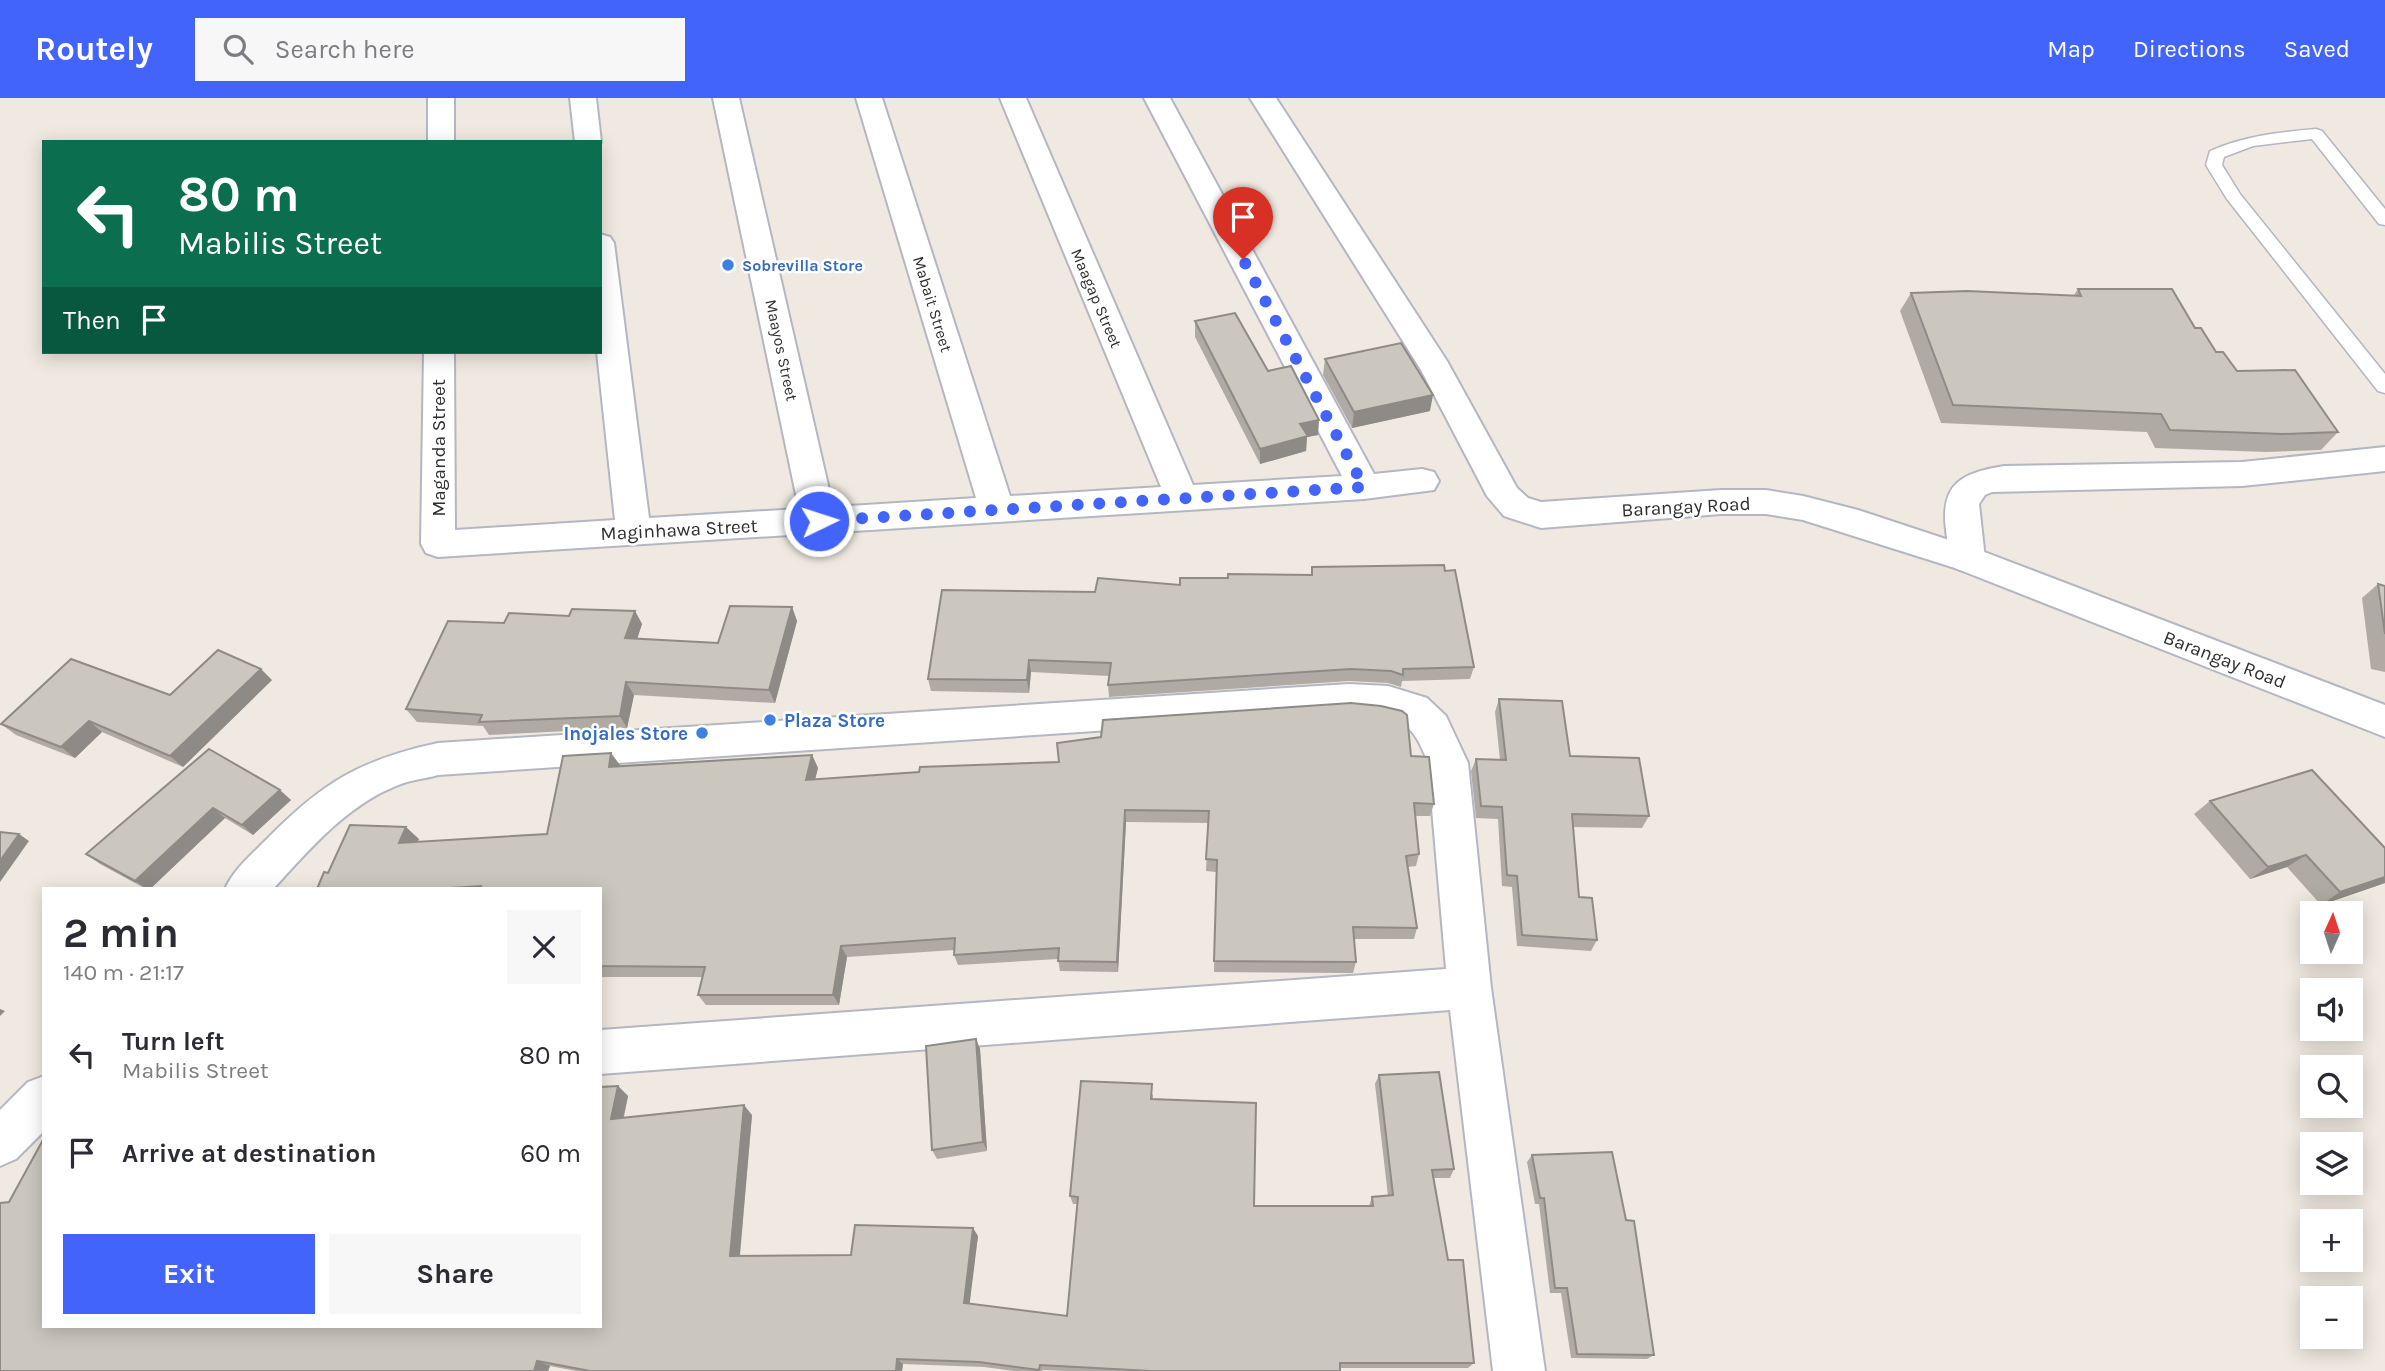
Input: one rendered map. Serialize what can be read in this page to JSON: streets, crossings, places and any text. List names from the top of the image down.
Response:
{
  "streets": {
    "street": [
      "Maagap Street",
      "Mabait Street",
      "Maayos Street",
      "Maganda Street",
      "Barangay Road",
      "Maginhawa Street"
    ]
  },
  "crossings": [
    ["Maagap Street", "Maginhawa Street"],
    ["Mabait Street", "Maginhawa Street"],
    ["Maayos Street", "Maginhawa Street"],
    ["Maganda Street", "Maginhawa Street"]
  ],
  "places": ["Sobrevilla Store", "Plaza Store", "Inojales Store"],
  "north": "top",
  "page": {
    "header": "Routely",
    "search": "Search here",
    "nav": ["Map", "Directions", "Saved"],
    "turn": ["80 m", "Mabilis Street"],
    "then": "Then",
    "heading": ["2 min", "140 m · 21:17"],
    "map_buttons": ["+", "−"],
    "list": [
      {
        "name": "Turn left",
        "note": "Mabilis Street",
        "value": "80 m"
      },
      {
        "name": "Arrive at destination",
        "value": "60 m"
      }
    ],
    "buttons": ["Exit", "Share"]
  }
}
